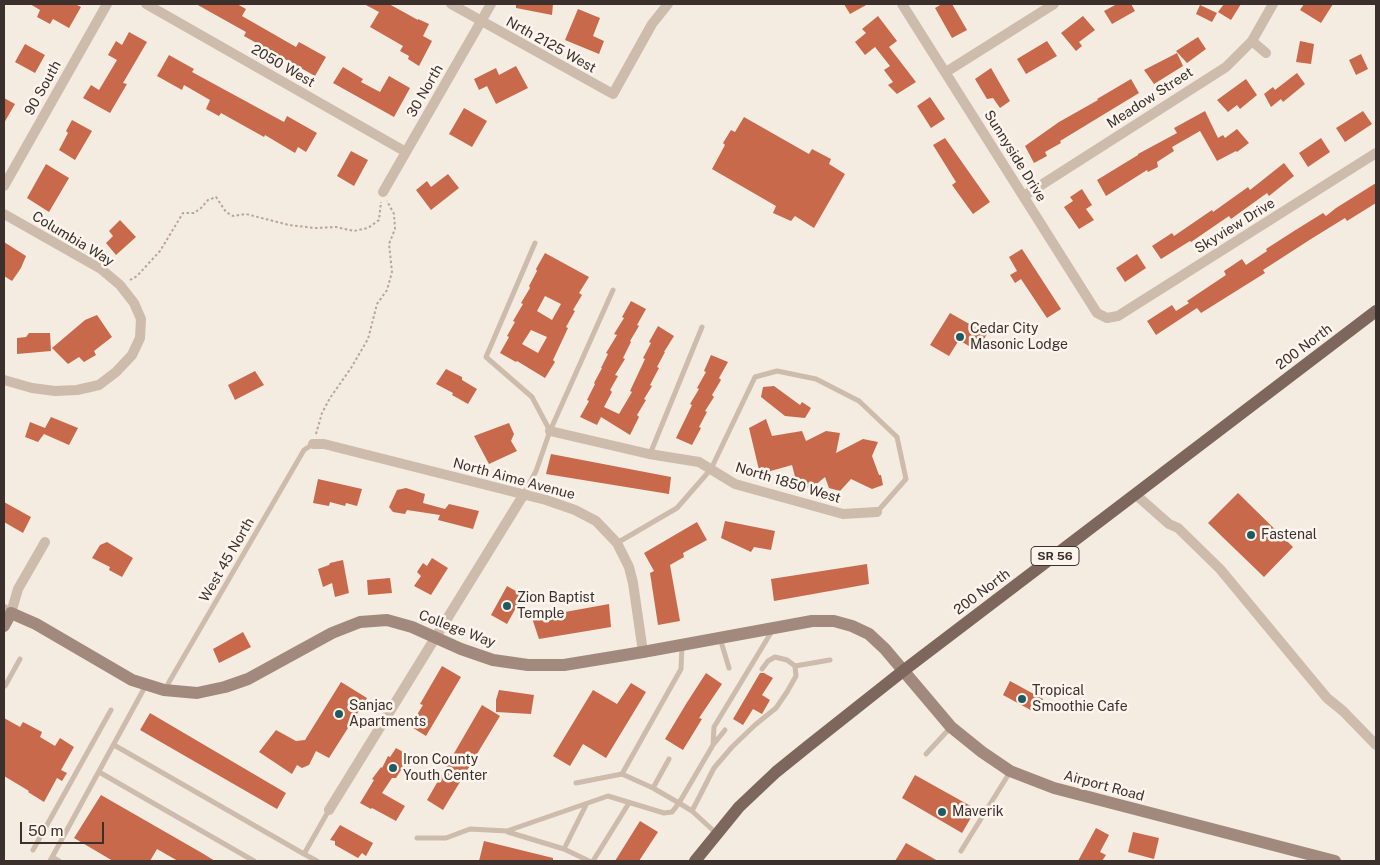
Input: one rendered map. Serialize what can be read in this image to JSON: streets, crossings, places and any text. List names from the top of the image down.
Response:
{
  "streets": {
    "main road": [
      "200 North",
      "SR 56",
      "College Way",
      "Airport Road"
    ],
    "street": [
      "Nrth 2125 West",
      "2050 West",
      "90 South",
      "30 North",
      "Meadow Street",
      "Sunnyside Drive",
      "Skyview Drive",
      "Columbia Way",
      "North Aime Avenue",
      "North 1850 West"
    ],
    "lane": ["West 45 North"]
  },
  "crossings": [
    ["Nrth 2125 West", "30 North"],
    ["2050 West", "30 North"],
    ["Meadow Street", "Sunnyside Drive"],
    ["Sunnyside Drive", "Skyview Drive"],
    ["200 North", "College Way"],
    ["200 North", "Airport Road"],
    ["North Aime Avenue", "West 45 North"],
    ["North Aime Avenue", "College Way"],
    ["West 45 North", "College Way"],
    ["College Way", "Airport Road"]
  ],
  "places": [
    "Cedar City Masonic Lodge",
    "Fastenal",
    "Zion Baptist Temple",
    "Tropical Smoothie Cafe",
    "Sanjac Apartments",
    "Iron County Youth Center",
    "Maverik"
  ],
  "scale_bar": "50 m"
}
